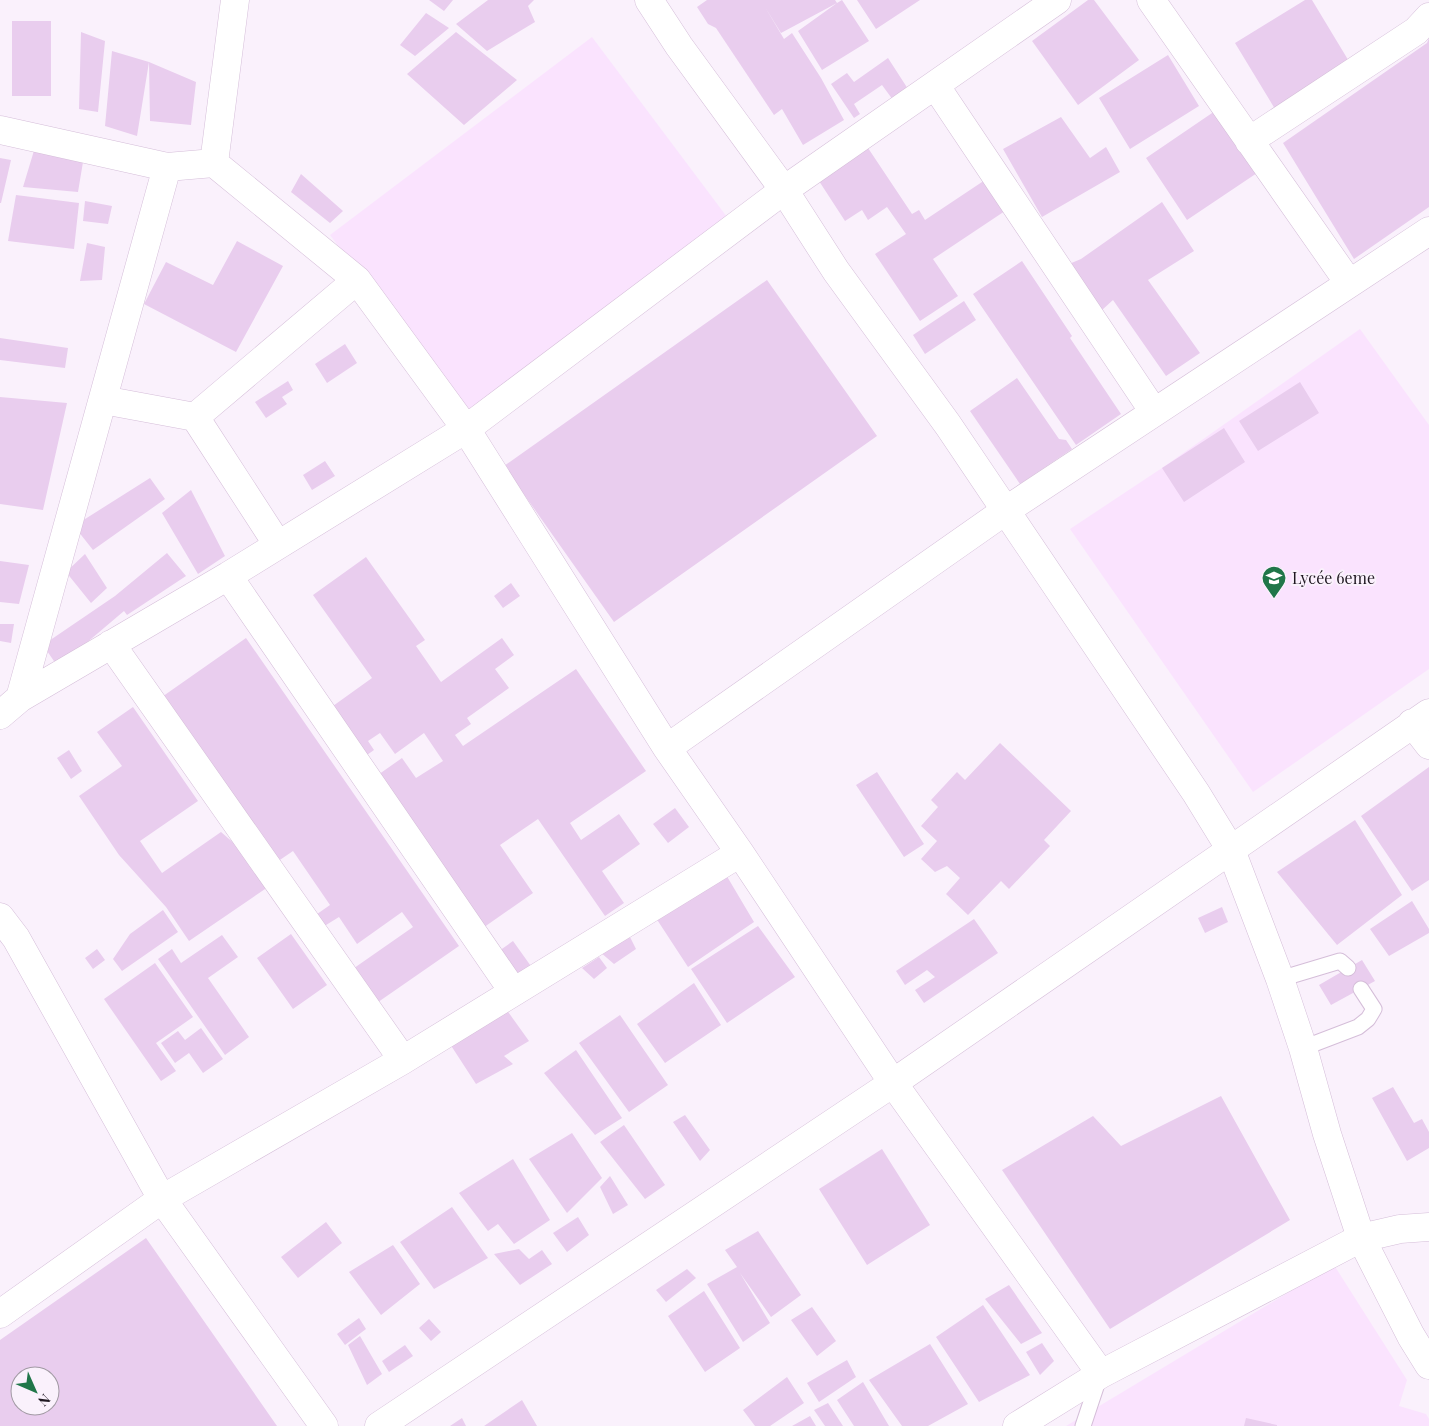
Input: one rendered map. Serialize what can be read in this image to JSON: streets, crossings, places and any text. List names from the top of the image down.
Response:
{
  "places": {
    "school or university": ["Lycée 6eme"]
  },
  "north": "bottom right"
}
